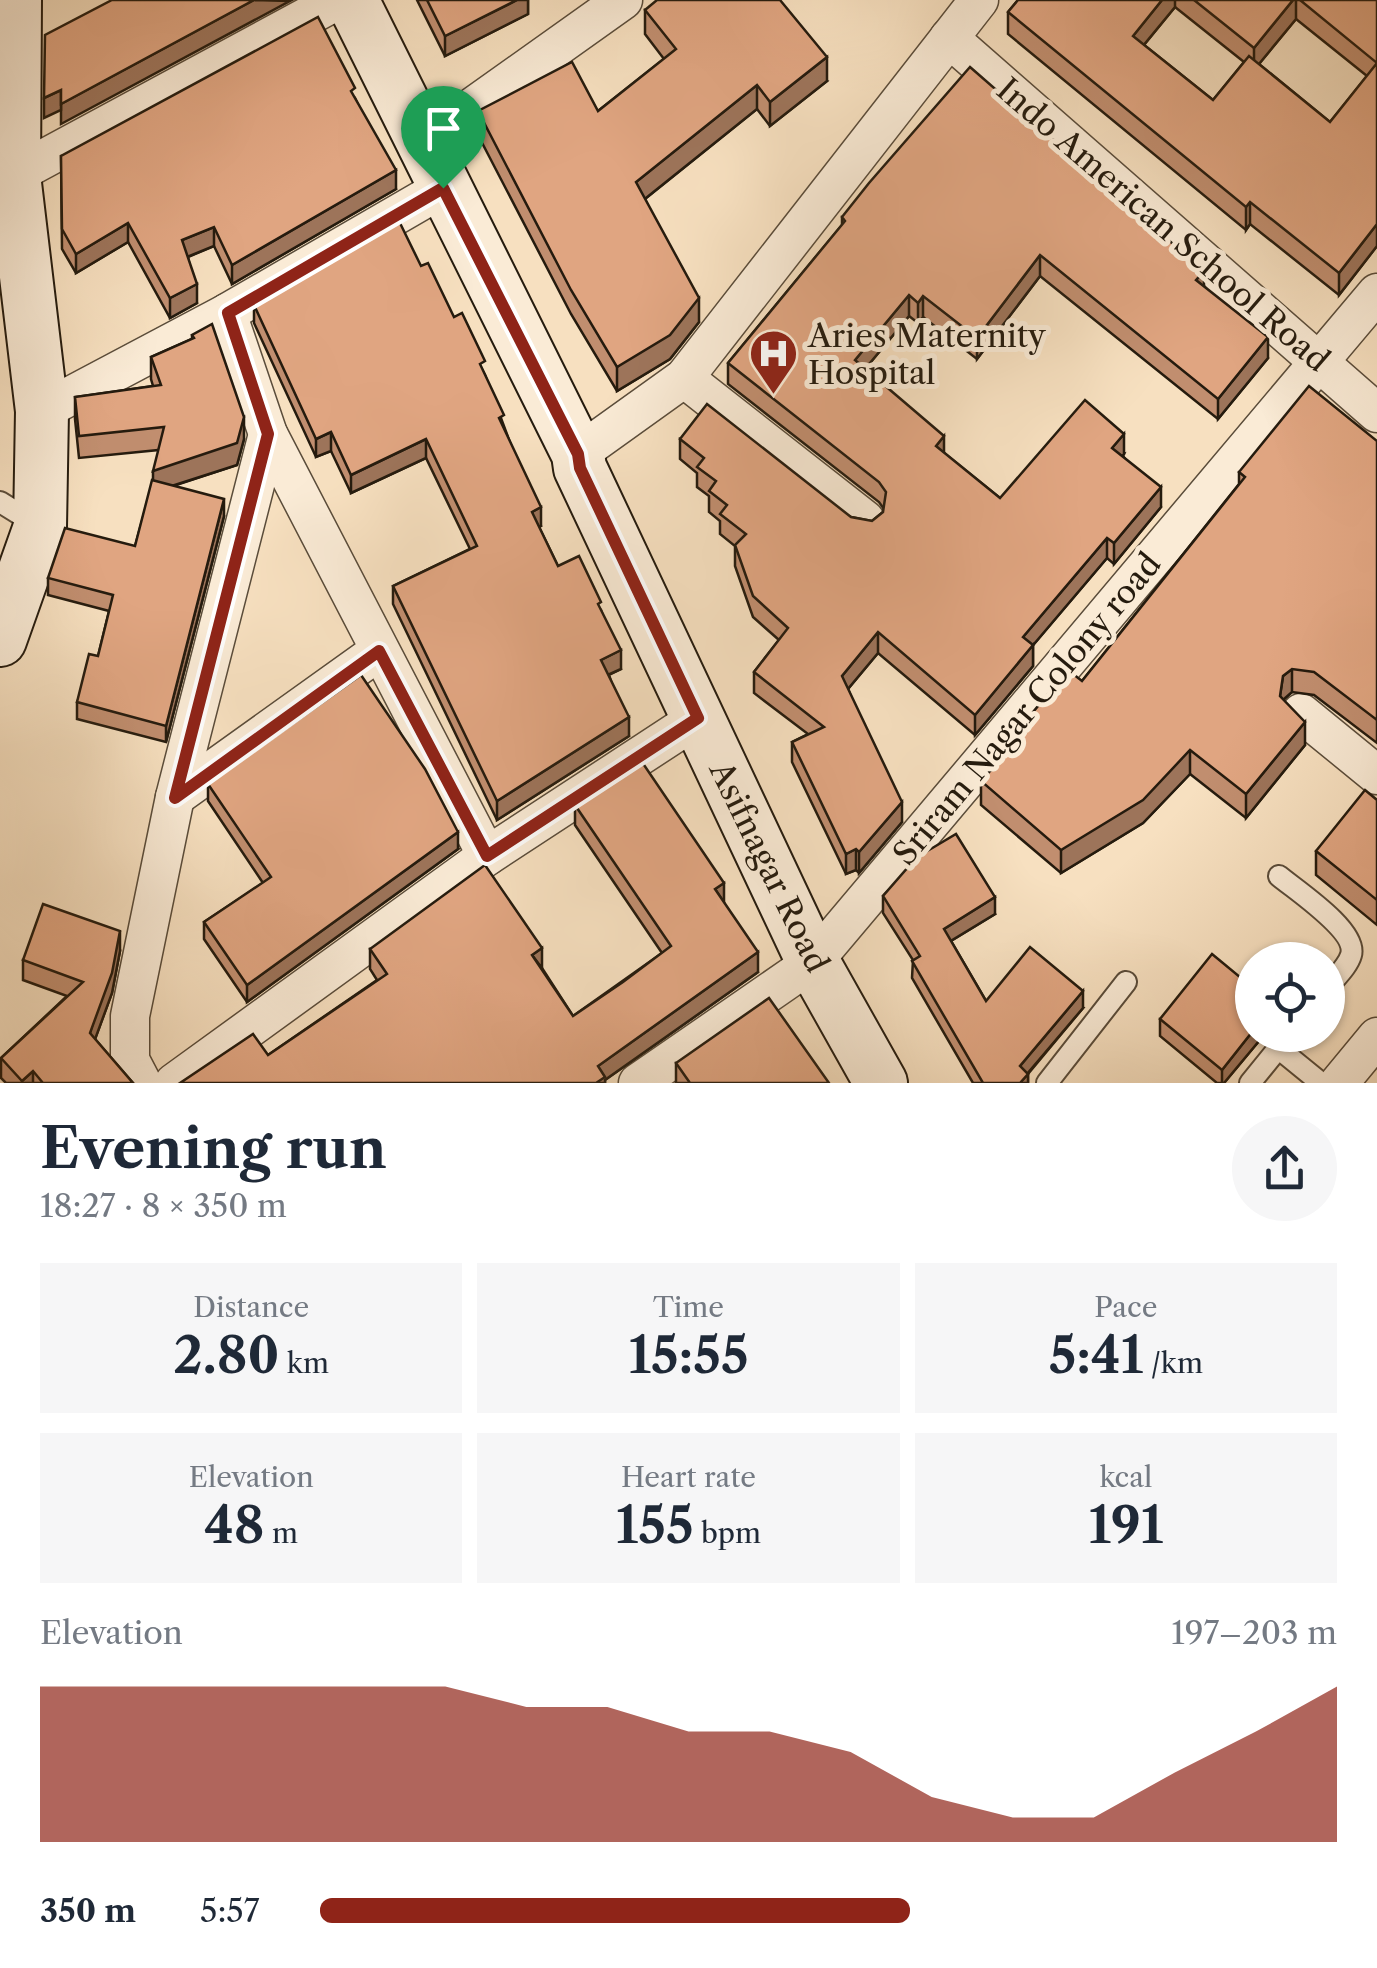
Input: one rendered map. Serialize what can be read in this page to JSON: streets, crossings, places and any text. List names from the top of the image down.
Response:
{
  "streets": {
    "main road": ["Asifnagar Road"],
    "street": ["Indo American School Road", "Sriram Nagar Colony road"]
  },
  "crossings": [
    ["Indo American School Road", "Sriram Nagar Colony road"],
    ["Sriram Nagar Colony road", "Asifnagar Road"]
  ],
  "places": {
    "hospital": ["Aries Maternity Hospital"]
  },
  "page": {
    "heading": ["Evening run", "18:27 · 8 × 350 m"],
    "stats": [
      ["Distance", "2.80 km"],
      ["Time", "15:55"],
      ["Pace", "5:41 /km"],
      ["Elevation", "48 m"],
      ["Heart rate", "155 bpm"],
      ["kcal", "191"]
    ],
    "chart": ["Elevation", "197–203 m"],
    "list": [
      {
        "name": "350 m",
        "note": "5:57"
      }
    ]
  }
}
